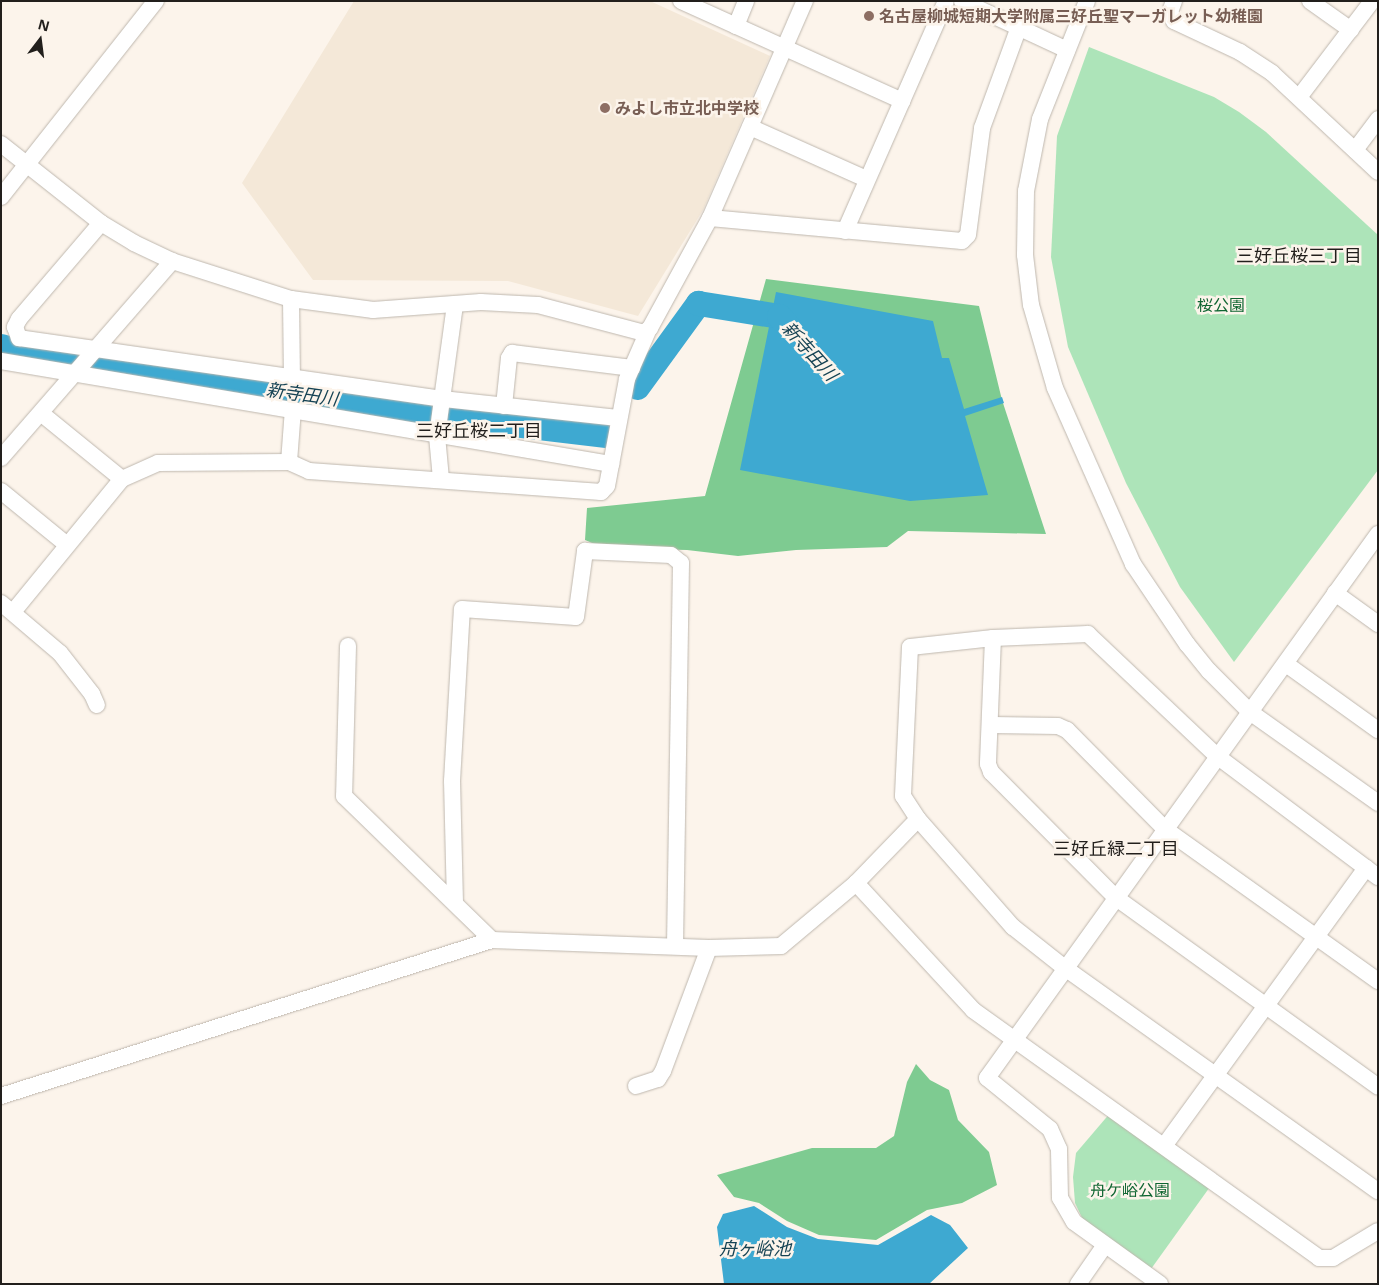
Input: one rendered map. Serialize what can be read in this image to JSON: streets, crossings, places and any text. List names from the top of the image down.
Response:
{
  "districts": ["三好丘桜三丁目", "三好丘桜二丁目", "三好丘緑二丁目"],
  "water": ["新寺田川", "舟ヶ峪池"],
  "parks": ["桜公園", "舟ケ峪公園"],
  "places": ["名古屋柳城短期大学附属三好丘聖マーガレット幼稚園", "みよし市立北中学校"],
  "north": "top"
}
